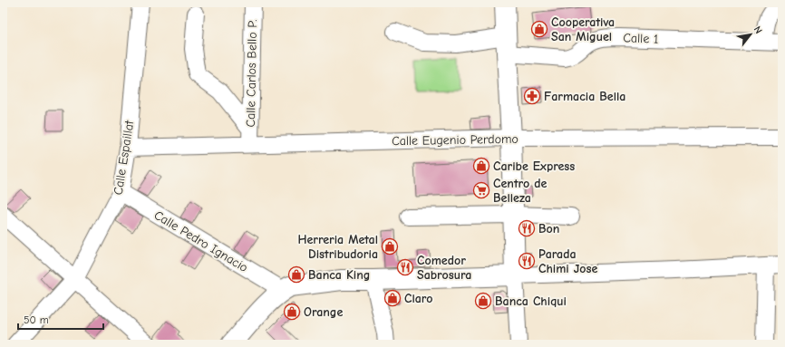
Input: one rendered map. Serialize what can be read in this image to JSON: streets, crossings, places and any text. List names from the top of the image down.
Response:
{
  "streets": {
    "street": [
      "Calle 1",
      "Calle Carlos Bello P.",
      "Calle Eugenio Perdomo",
      "Calle Espaillat",
      "Calle Pedro Ignacio"
    ]
  },
  "crossings": [
    ["Calle Carlos Bello P.", "Calle Eugenio Perdomo"],
    ["Calle Eugenio Perdomo", "Calle Espaillat"],
    ["Calle Espaillat", "Calle Pedro Ignacio"]
  ],
  "places": {
    "shop": [
      "Cooperativa San Miguel",
      "Caribe Express",
      "Herreria Metal Distribudoria",
      "Banca King",
      "Claro",
      "Banca Chiqui",
      "Orange"
    ],
    "pharmacy": ["Farmacia Bella"],
    "supermarket": ["Centro de Belleza"],
    "restaurant": ["Bon", "Parada Chimi Jose", "Comedor Sabrosura"]
  },
  "scale_bar": "50 m",
  "north": "top right"
}
